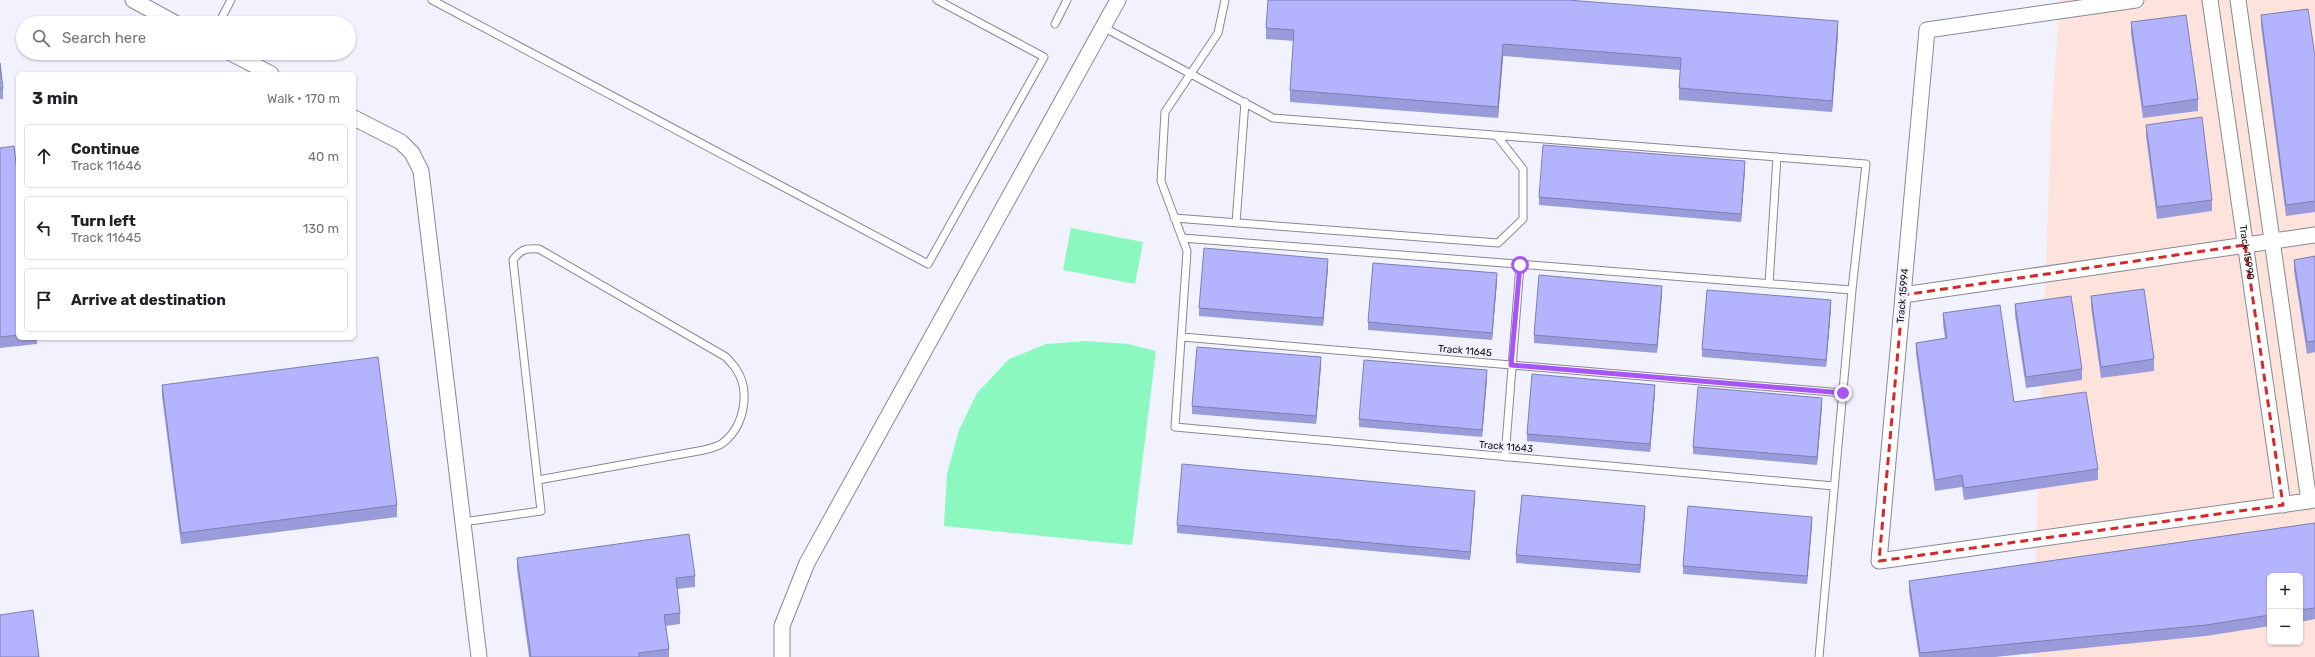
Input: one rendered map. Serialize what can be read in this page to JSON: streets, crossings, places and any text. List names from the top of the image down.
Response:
{
  "streets": {
    "street": ["Track 15990", "Track 15994"],
    "lane": ["Track 11645", "Track 11643"]
  },
  "crossings": [
    ["Track 15990", "Track 15994"],
    ["Track 11645", "Track 11643"]
  ],
  "page": {
    "search": "Search here",
    "heading": ["3 min", "Walk · 170 m"],
    "list": [
      ["Continue", "Track 11646", "40 m"],
      ["Turn left", "Track 11645", "130 m"],
      "Arrive at destination"
    ],
    "map_buttons": ["+", "−"]
  }
}
